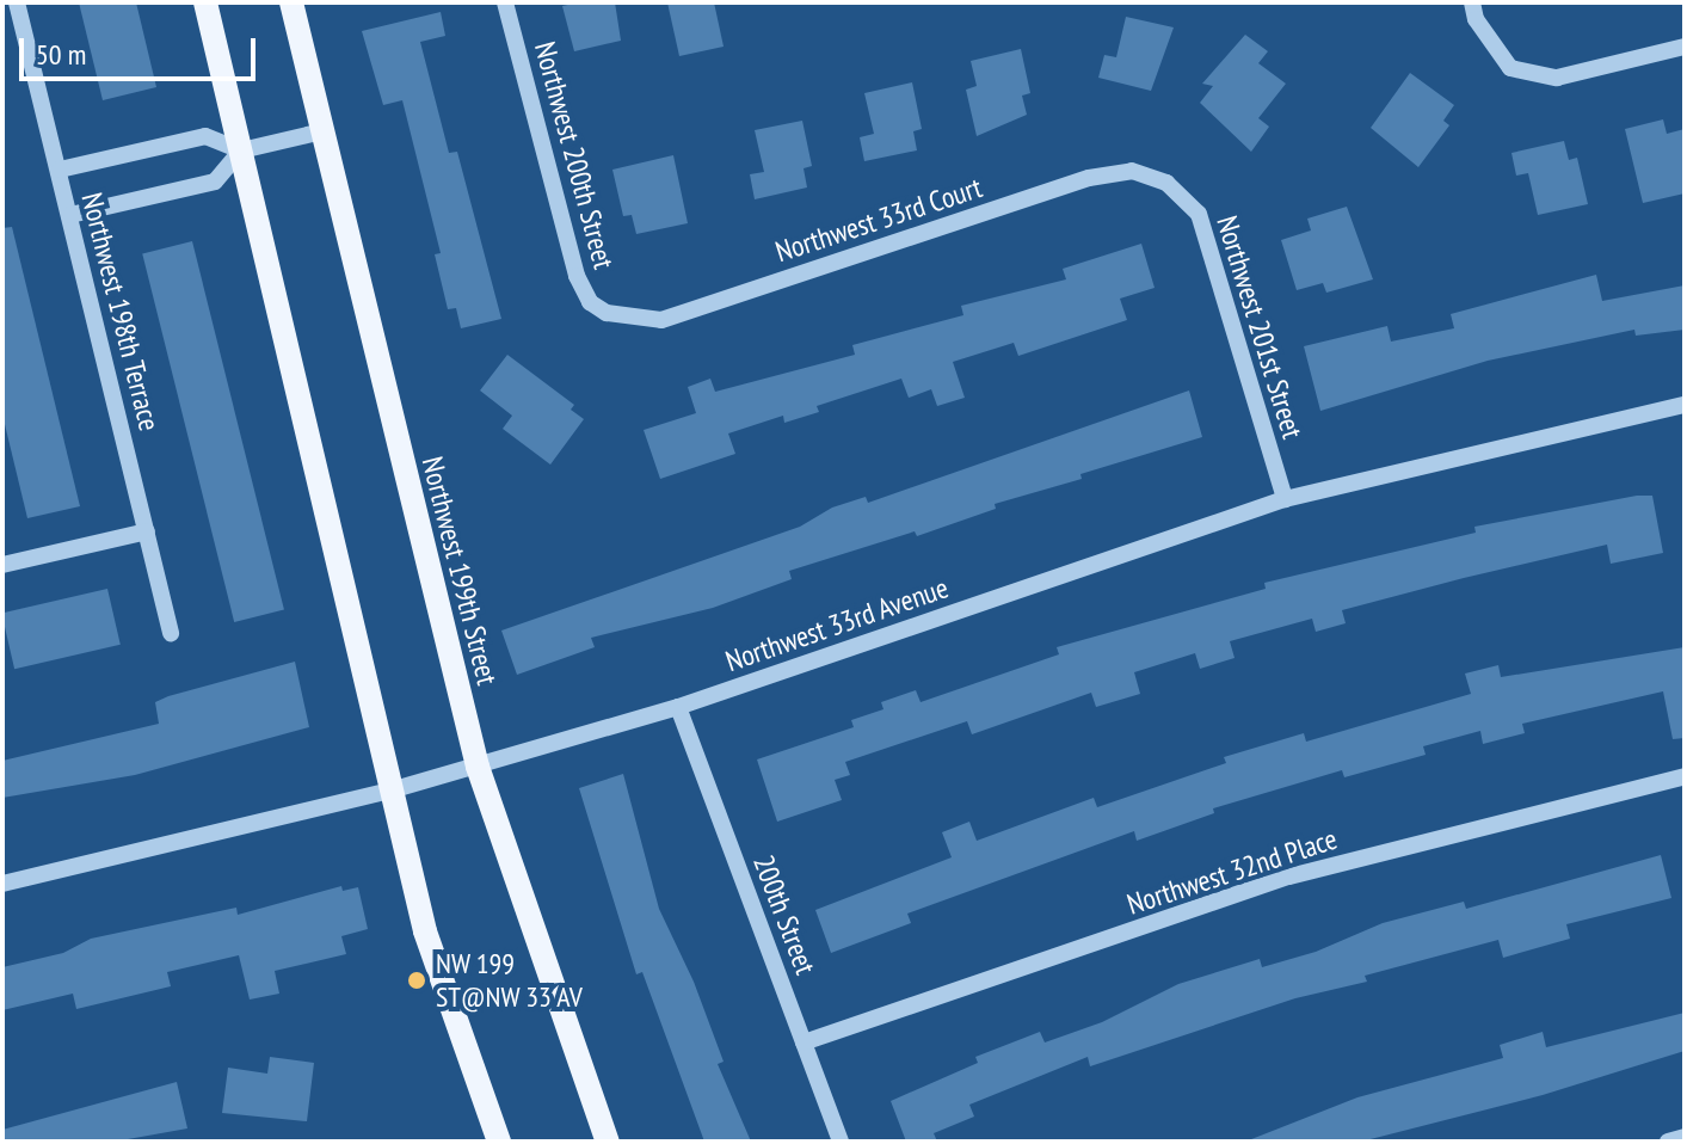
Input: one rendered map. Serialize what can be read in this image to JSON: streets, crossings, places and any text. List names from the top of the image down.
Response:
{
  "streets": {
    "main road": ["Northwest 199th Street"],
    "street": [
      "Northwest 200th Street",
      "Northwest 33rd Court",
      "Northwest 198th Terrace",
      "Northwest 201st Street",
      "Northwest 33rd Avenue",
      "Northwest 32nd Place",
      "200th Street"
    ]
  },
  "crossings": [
    ["Northwest 200th Street", "Northwest 33rd Court"],
    ["Northwest 33rd Court", "Northwest 201st Street"],
    ["Northwest 201st Street", "Northwest 33rd Avenue"],
    ["Northwest 199th Street", "Northwest 33rd Avenue"],
    ["Northwest 33rd Avenue", "200th Street"],
    ["Northwest 32nd Place", "200th Street"]
  ],
  "places": ["NW 199 ST@NW 33 AV"],
  "scale_bar": "50 m"
}
